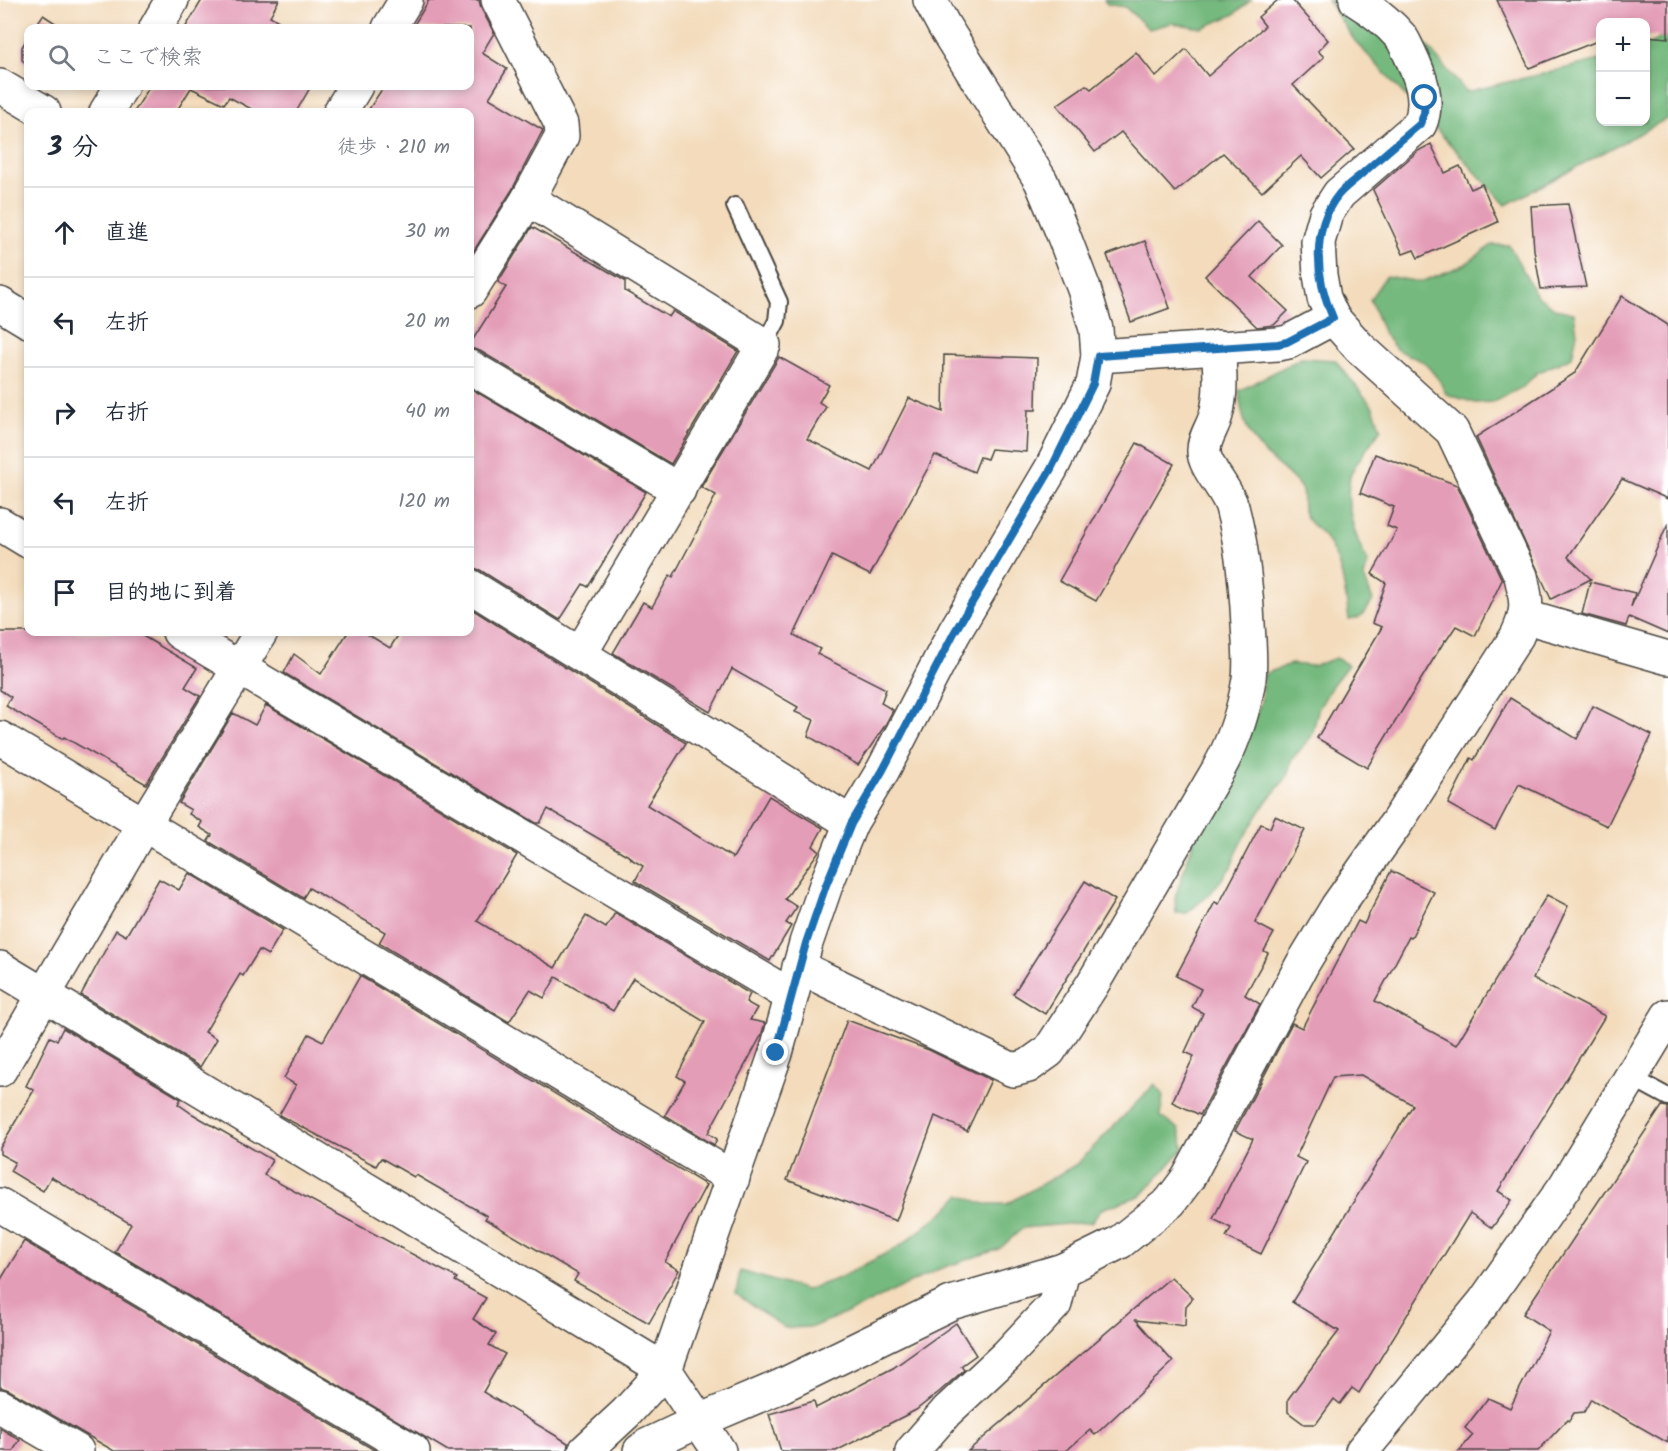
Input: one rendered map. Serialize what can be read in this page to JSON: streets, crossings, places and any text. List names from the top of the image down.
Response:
{
  "page": {
    "map_buttons": ["+", "−"],
    "search": "ここで検索",
    "heading": ["3 分", "徒歩 · 210 m"],
    "list": [
      ["直進", "30 m"],
      ["左折", "20 m"],
      ["右折", "40 m"],
      ["左折", "120 m"],
      "目的地に到着"
    ]
  }
}
